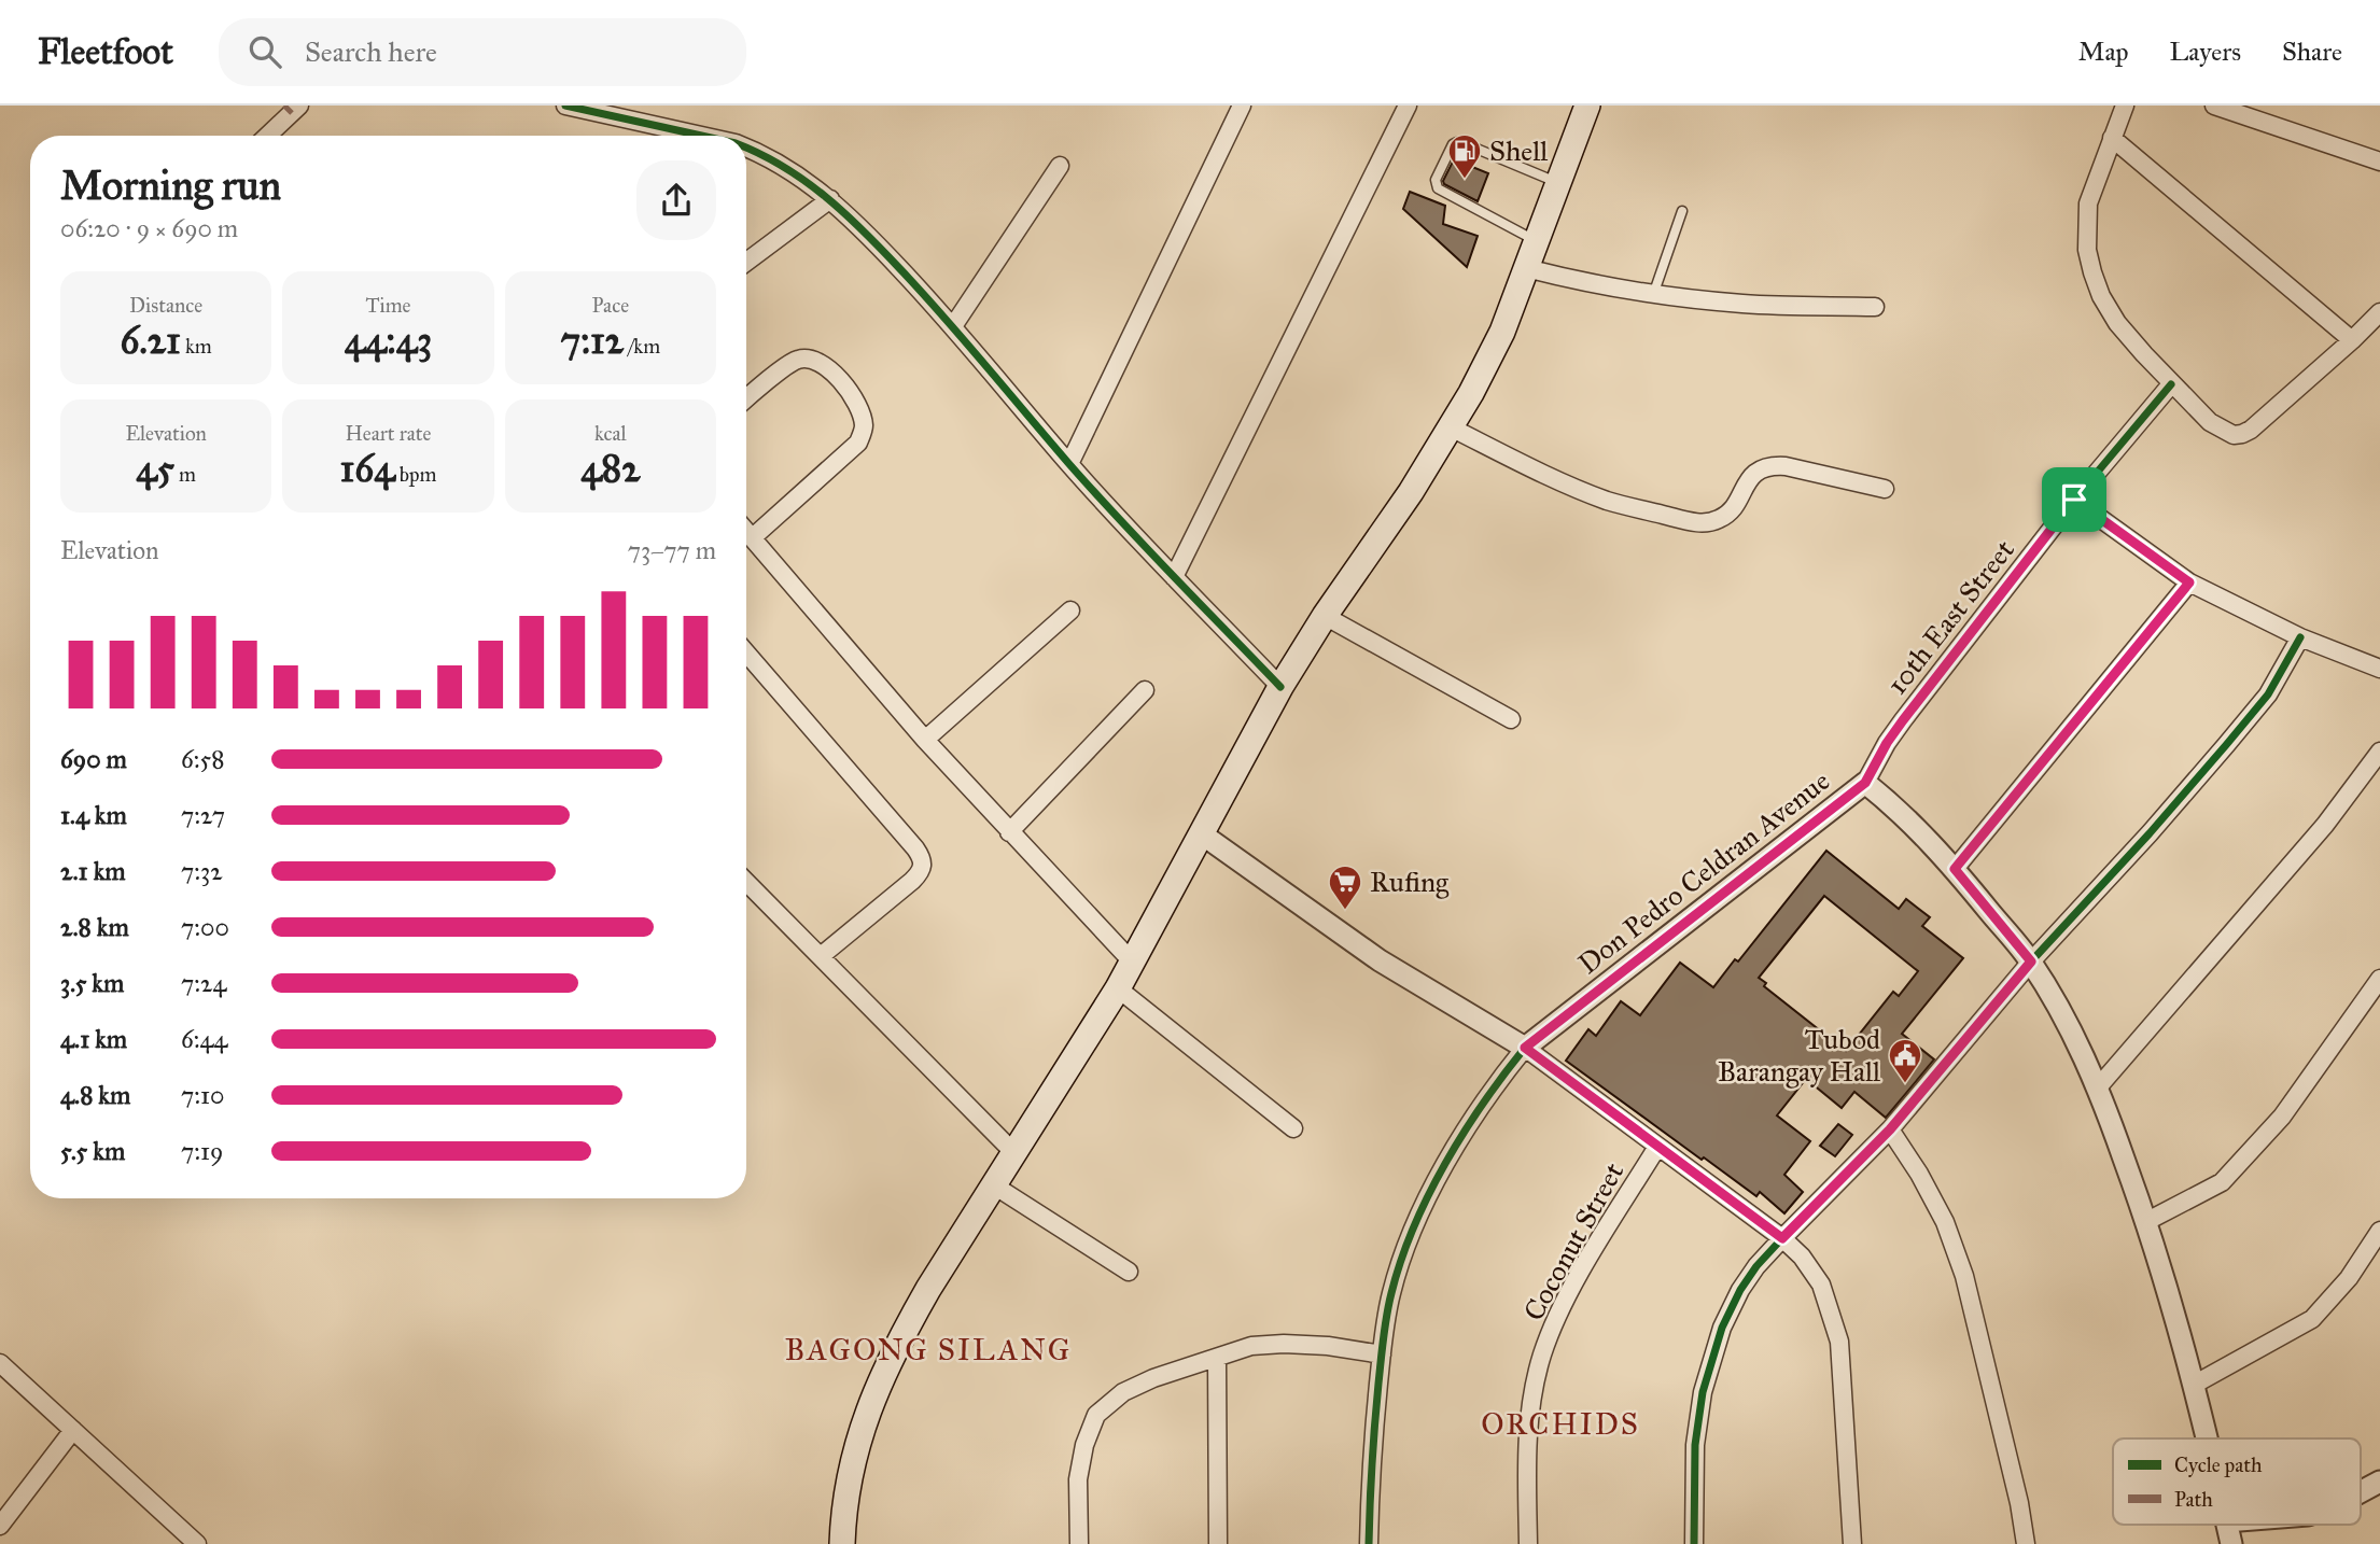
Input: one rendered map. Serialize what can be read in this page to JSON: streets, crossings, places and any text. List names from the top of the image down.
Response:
{
  "streets": {
    "street": ["10th East Street", "Don Pedro Celdran Avenue", "Coconut Street"]
  },
  "crossings": [
    ["10th East Street", "Don Pedro Celdran Avenue"]
  ],
  "districts": ["BAGONG SILANG", "ORCHIDS"],
  "places": {
    "fuel station": ["Shell"],
    "supermarket": ["Rufing"],
    "public building": ["Tubod Barangay Hall"]
  },
  "legend": ["Cycle path", "Path"],
  "page": {
    "header": "Fleetfoot",
    "search": "Search here",
    "nav": ["Map", "Layers", "Share"],
    "heading": ["Morning run", "06:20 · 9 × 690 m"],
    "stats": [
      ["Distance", "6.21 km"],
      ["Time", "44:43"],
      ["Pace", "7:12 /km"],
      ["Elevation", "45 m"],
      ["Heart rate", "164 bpm"],
      ["kcal", "482"]
    ],
    "chart": ["Elevation", "73–77 m"],
    "list": [
      {
        "name": "690 m",
        "note": "6:58"
      },
      {
        "name": "1.4 km",
        "note": "7:27"
      },
      {
        "name": "2.1 km",
        "note": "7:32"
      },
      {
        "name": "2.8 km",
        "note": "7:00"
      },
      {
        "name": "3.5 km",
        "note": "7:24"
      },
      {
        "name": "4.1 km",
        "note": "6:44"
      },
      {
        "name": "4.8 km",
        "note": "7:10"
      },
      {
        "name": "5.5 km",
        "note": "7:19"
      }
    ]
  }
}
